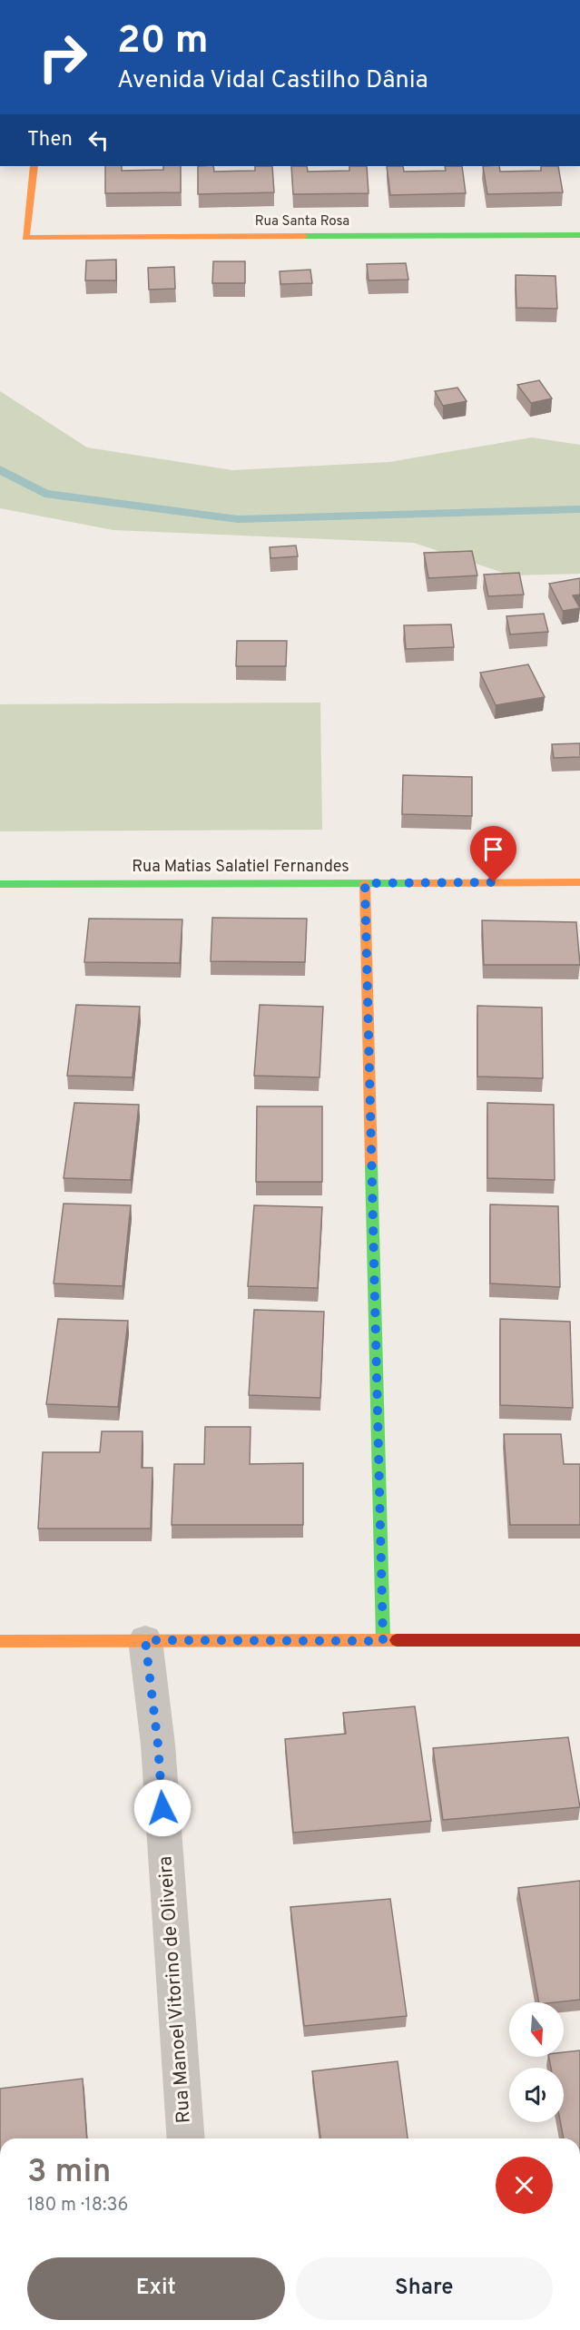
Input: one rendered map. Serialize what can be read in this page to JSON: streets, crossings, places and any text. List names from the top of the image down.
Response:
{
  "streets": {
    "street": ["Rua Santa Rosa", "Rua Matias Salatiel Fernandes", "Rua Manoel Vitorino de Oliveira"]
  },
  "north": "bottom",
  "page": {
    "turn": ["20 m", "Avenida Vidal Castilho Dânia"],
    "then": "Then",
    "heading": ["3 min", "180 m · 18:36"],
    "buttons": ["Exit", "Share"]
  }
}
